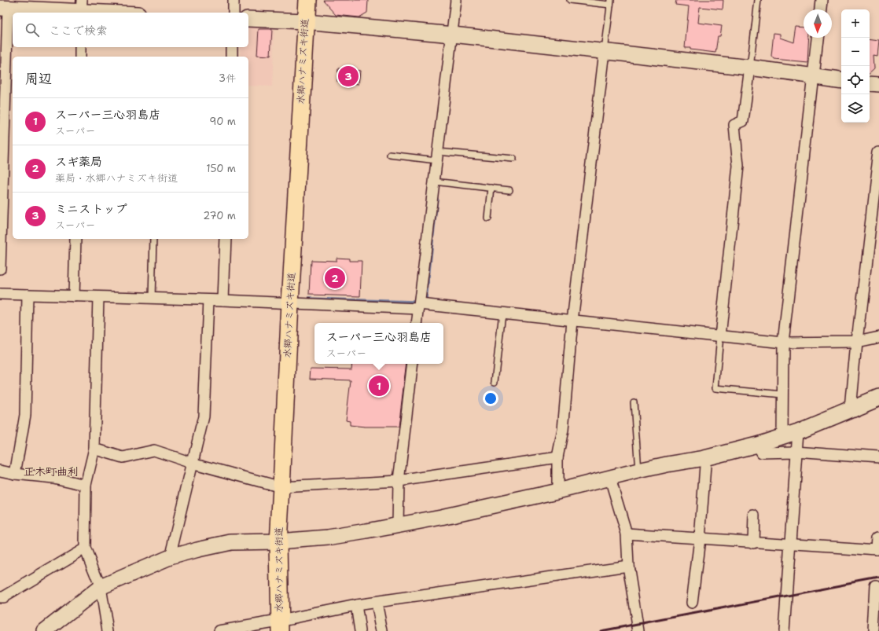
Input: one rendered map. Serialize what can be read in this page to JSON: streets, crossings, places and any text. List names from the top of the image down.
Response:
{
  "streets": {
    "main road": ["水郷ハナミズキ街道"]
  },
  "districts": ["正木町曲利"],
  "north": "bottom",
  "page": {
    "map_buttons": ["+", "−"],
    "search": "ここで検索",
    "heading": ["周辺", "3件"],
    "pins": ["3", "2", "1"],
    "list": [
      {
        "mark": "1",
        "name": "スーパー三心羽島店",
        "note": "スーパー",
        "value": "90 m"
      },
      {
        "mark": "2",
        "name": "スギ薬局",
        "note": "薬局 · 水郷ハナミズキ街道",
        "value": "150 m"
      },
      {
        "mark": "3",
        "name": "ミニストップ",
        "note": "スーパー",
        "value": "270 m"
      }
    ],
    "popup": ["スーパー三心羽島店", "スーパー"]
  }
}
